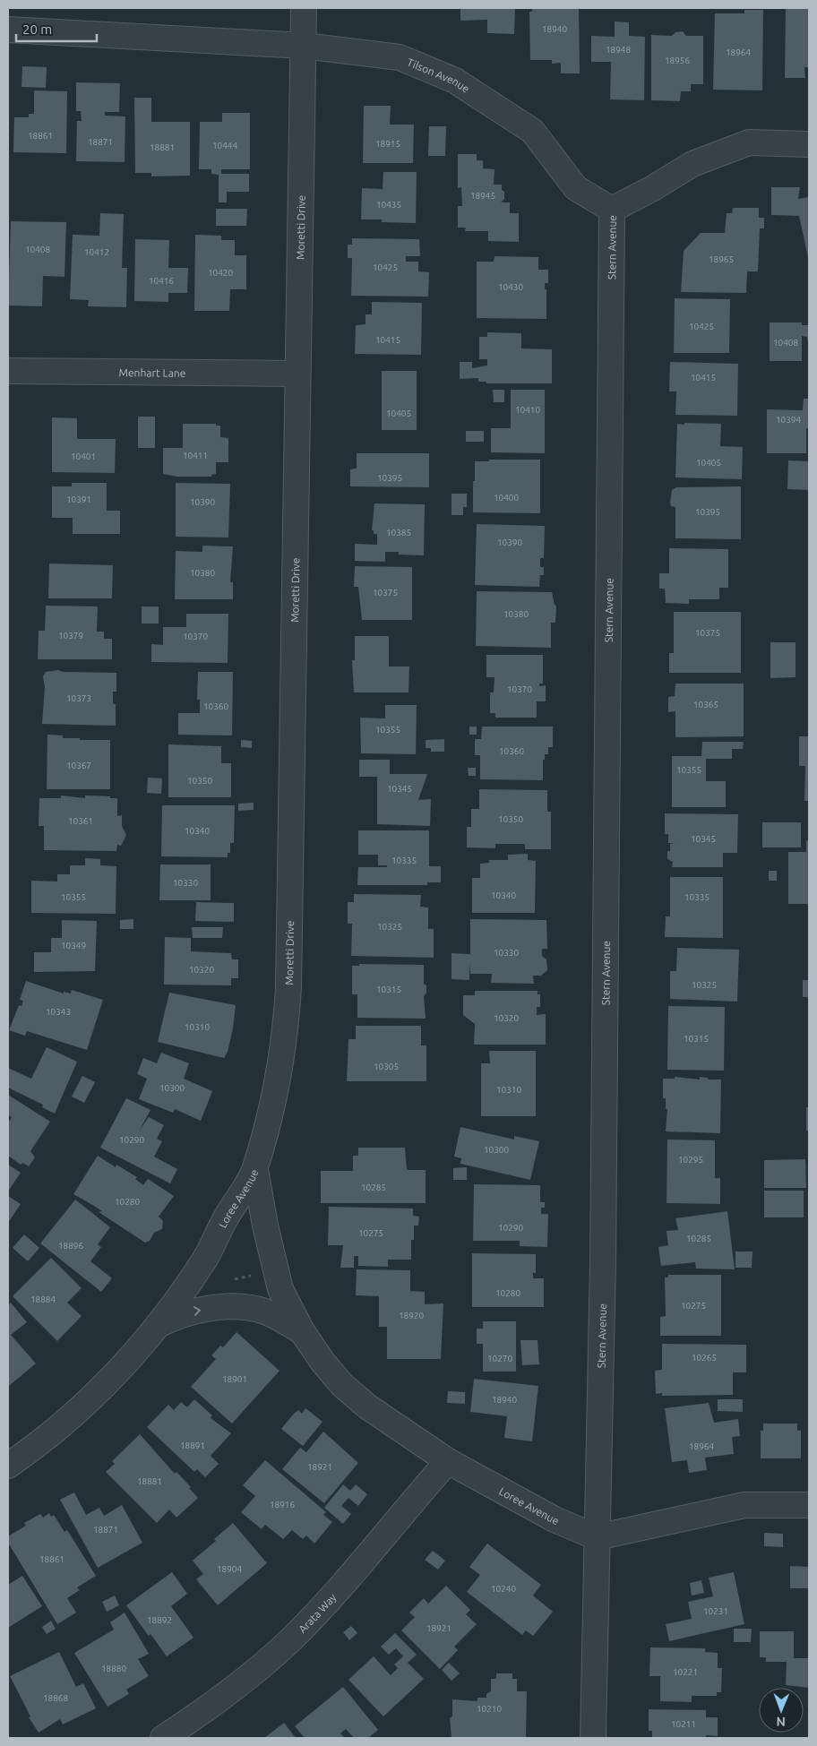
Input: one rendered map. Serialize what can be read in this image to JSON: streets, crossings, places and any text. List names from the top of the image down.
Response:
{
  "streets": {
    "street": [
      "Tilson Avenue",
      "Moretti Drive",
      "Stern Avenue",
      "Menhart Lane",
      "Loree Avenue",
      "Arata Way"
    ]
  },
  "crossings": [
    ["Tilson Avenue", "Moretti Drive"],
    ["Tilson Avenue", "Stern Avenue"],
    ["Moretti Drive", "Menhart Lane"],
    ["Moretti Drive", "Loree Avenue"],
    ["Stern Avenue", "Loree Avenue"],
    ["Loree Avenue", "Arata Way"]
  ],
  "house_numbers": [
    "18940",
    "18948",
    "18964",
    "18956",
    "18861",
    "18871",
    "18915",
    "10444",
    "18881",
    "18945",
    "10435",
    "10408",
    "10412",
    "18965",
    "10425",
    "10420",
    "10416",
    "10430",
    "10425",
    "10415",
    "10408",
    "10415",
    "10410",
    "10405",
    "10394",
    "10411",
    "10401",
    "10405",
    "10395",
    "10400",
    "10391",
    "10390",
    "10395",
    "10385",
    "10390",
    "10380",
    "10375",
    "10380",
    "10375",
    "10379",
    "10370",
    "10370",
    "10373",
    "10365",
    "10360",
    "10355",
    "10360",
    "10367",
    "10355",
    "10350",
    "10345",
    "10350",
    "10361",
    "10340",
    "10345",
    "10335",
    "10330",
    "10340",
    "10355",
    "10335",
    "10325",
    "10349",
    "10330",
    "10320",
    "10325",
    "10315",
    "10343",
    "10320",
    "10310",
    "10315",
    "10305",
    "10300",
    "10310",
    "10290",
    "10300",
    "10295",
    "10285",
    "10280",
    "10290",
    "10275",
    "10285",
    "18896",
    "10280",
    "18884",
    "10275",
    "18920",
    "10265",
    "10270",
    "18901",
    "18940",
    "18891",
    "18964",
    "18921",
    "18881",
    "18916",
    "18871",
    "18861",
    "18904",
    "10240",
    "10231",
    "18892",
    "18921",
    "18880",
    "10221",
    "18868",
    "10210",
    "10211"
  ],
  "scale_bar": "20 m",
  "north": "bottom"
}
